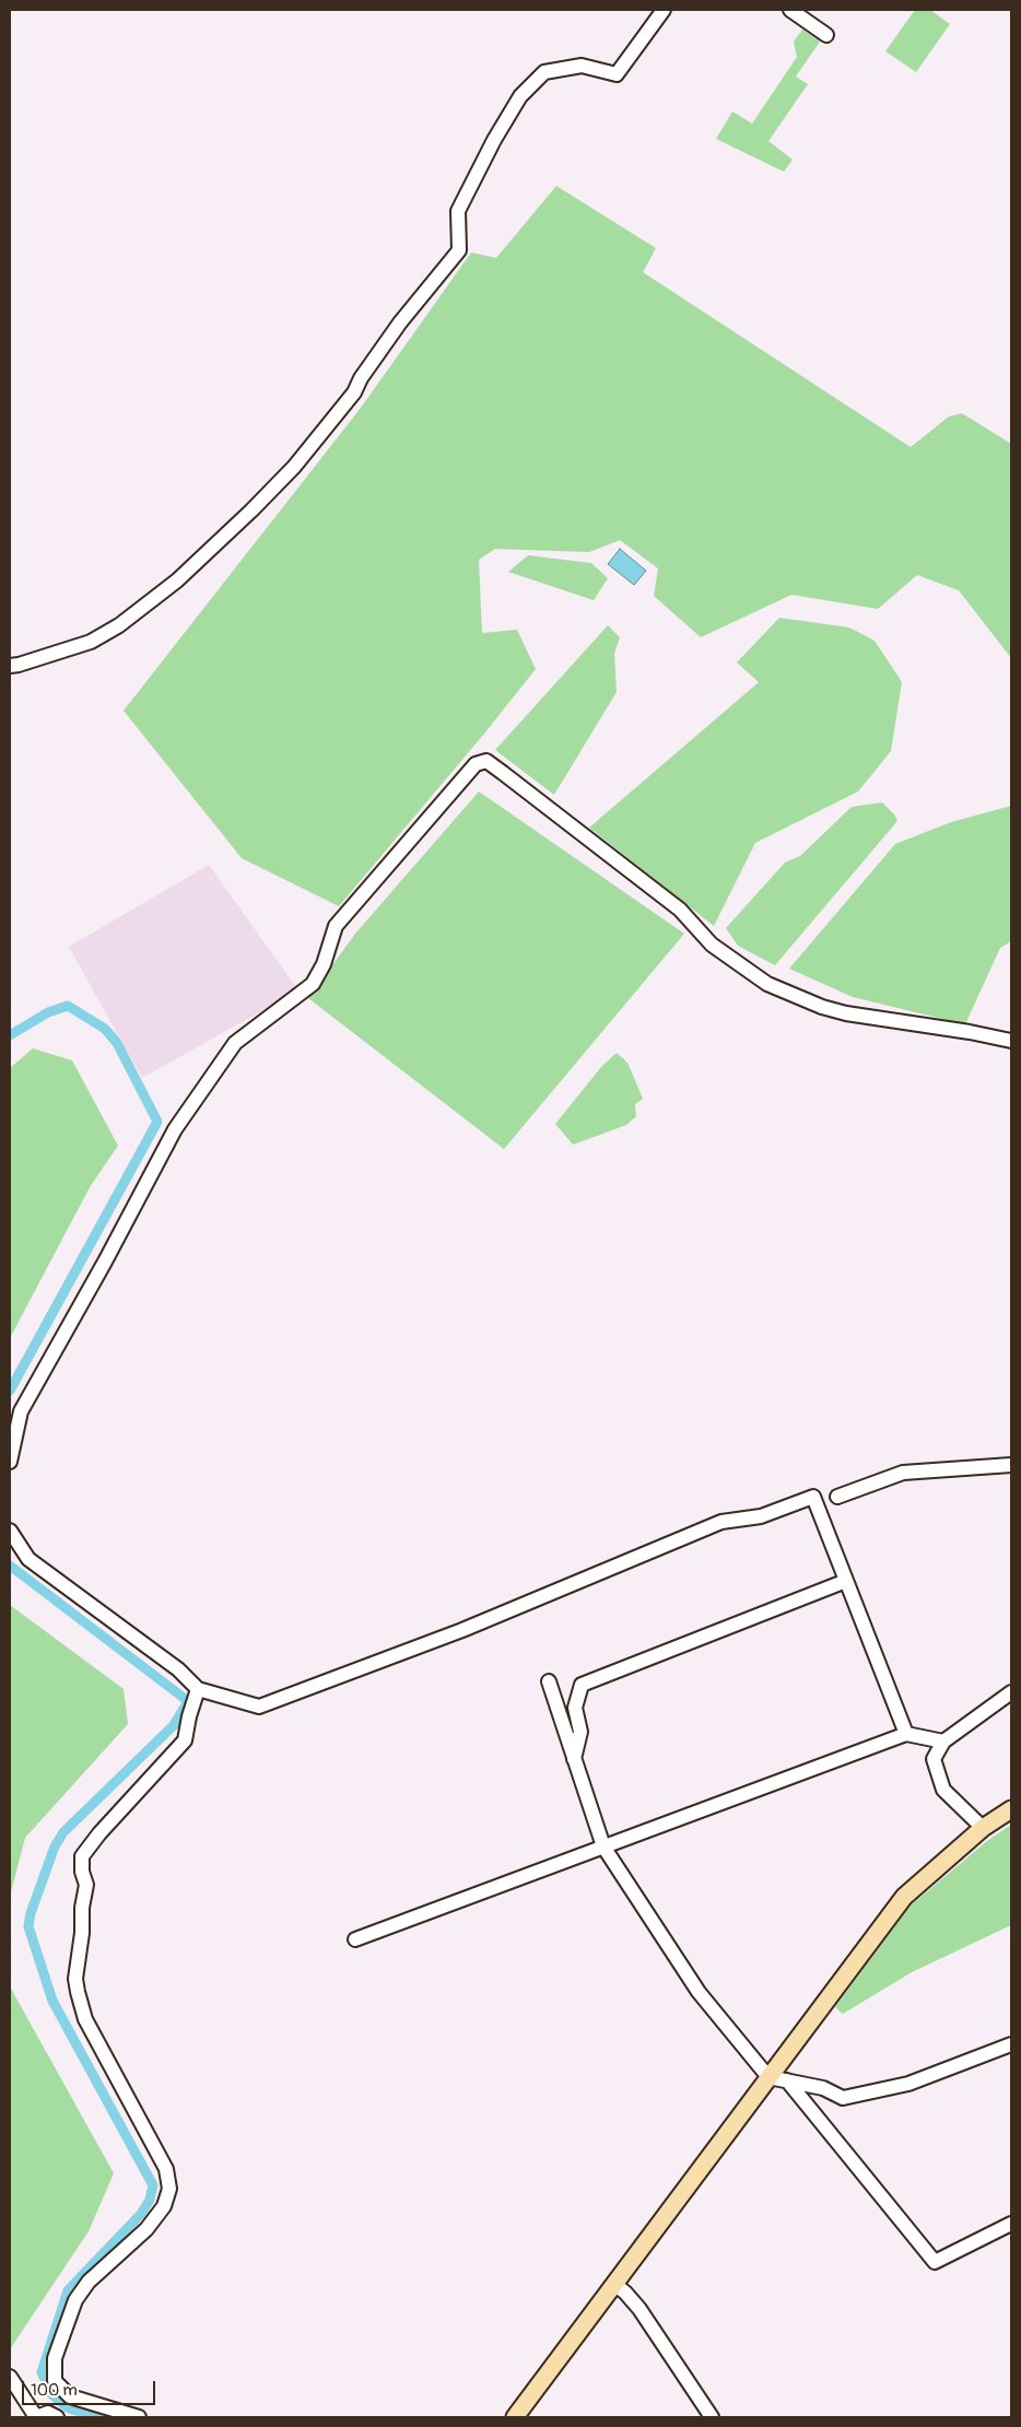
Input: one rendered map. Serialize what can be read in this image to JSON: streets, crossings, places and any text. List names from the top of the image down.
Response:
{
  "scale_bar": "100 m"
}
